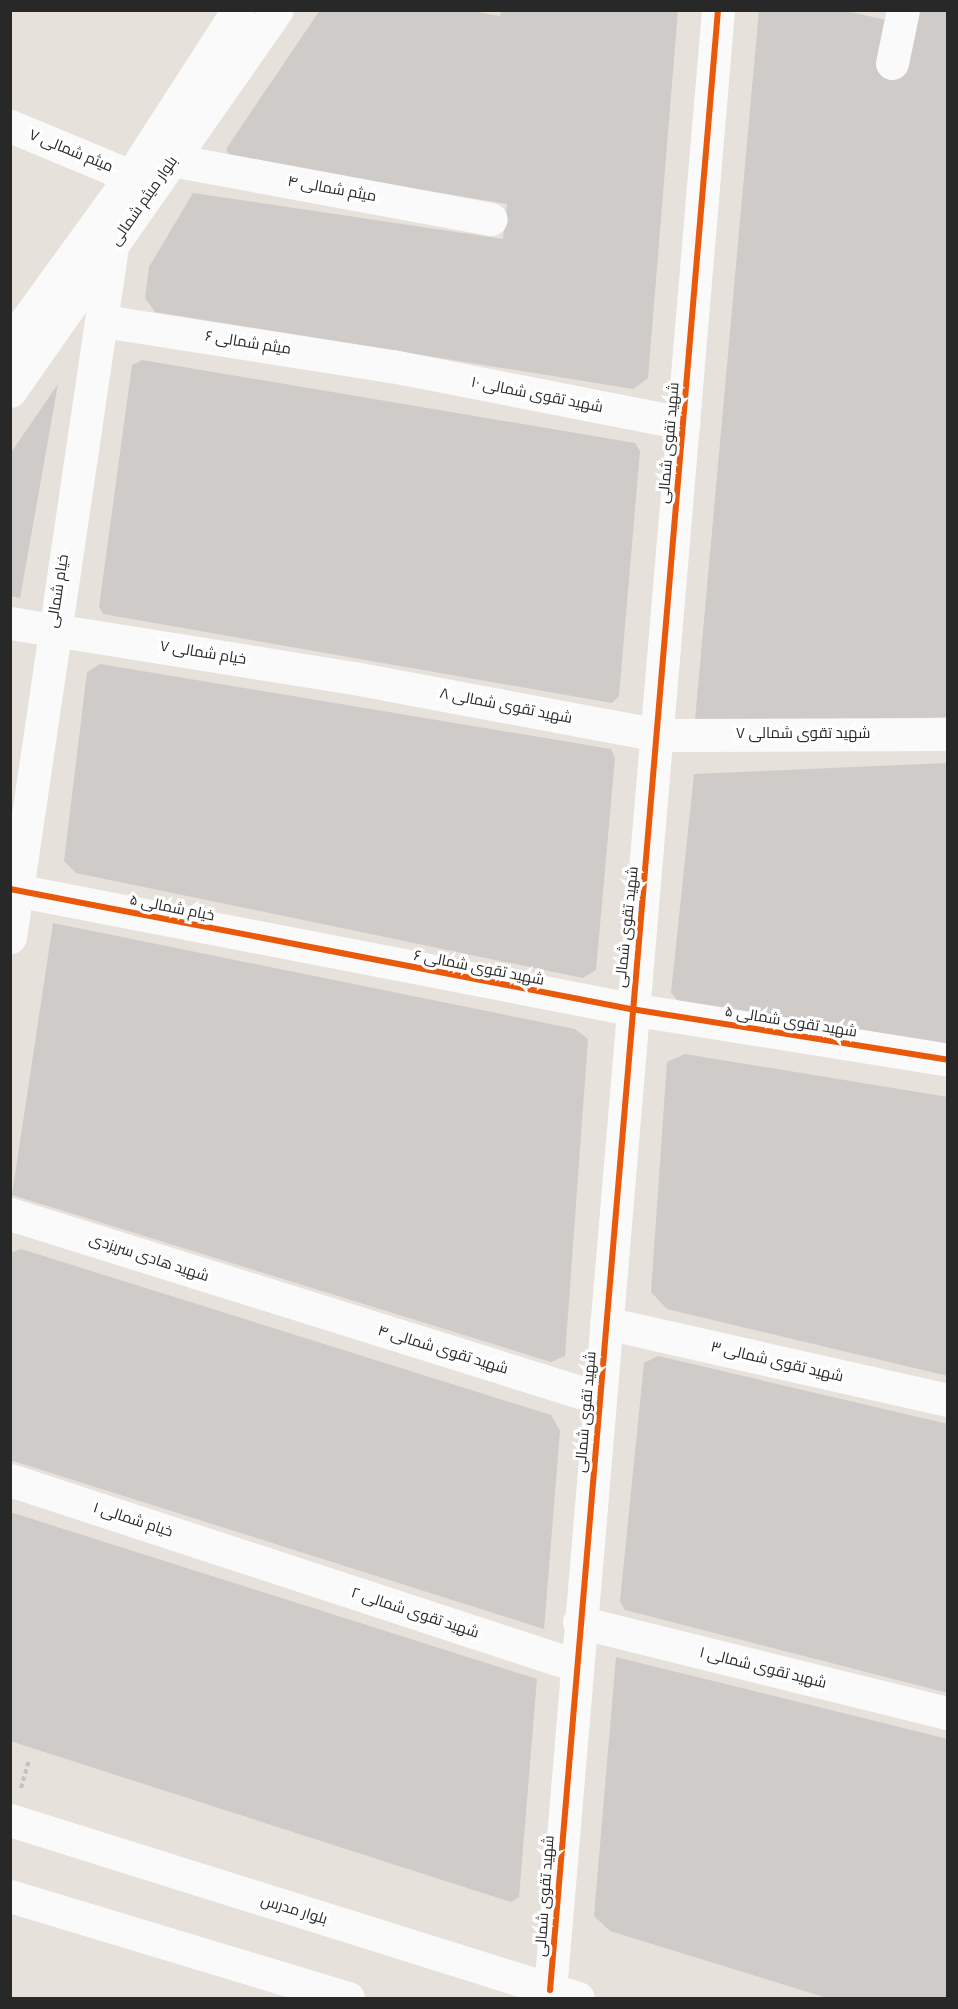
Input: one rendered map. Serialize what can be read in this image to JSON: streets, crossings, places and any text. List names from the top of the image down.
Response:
{
  "streets": {
    "street": [
      "میثم شمالی ۷",
      "میثم شمالی ۴",
      "بلوار میثم شمالی",
      "میثم شمالی ۶",
      "شهید تقوی شمالی ۱۰",
      "شهید تقوی شمالی",
      "خیام شمالی",
      "خیام شمالی ۷",
      "شهید تقوی شمالی ۸",
      "شهید تقوی شمالی ۷",
      "خیام شمالی ۵",
      "شهید تقوی شمالی ۶",
      "شهید تقوی شمالی ۵",
      "شهید هادی سریزدی",
      "شهید تقوی شمالی ۴",
      "شهید تقوی شمالی ۳",
      "خیام شمالی ۱",
      "شهید تقوی شمالی ۲",
      "شهید تقوی شمالی ۱",
      "بلوار مدرس"
    ]
  },
  "crossings": [
    ["میثم شمالی ۷", "بلوار میثم شمالی"],
    ["میثم شمالی ۴", "بلوار میثم شمالی"],
    ["بلوار میثم شمالی", "خیام شمالی"],
    ["میثم شمالی ۶", "شهید تقوی شمالی ۱۰"],
    ["میثم شمالی ۶", "خیام شمالی"],
    ["شهید تقوی شمالی ۱۰", "شهید تقوی شمالی"],
    ["شهید تقوی شمالی", "شهید تقوی شمالی ۸"],
    ["شهید تقوی شمالی", "شهید تقوی شمالی ۷"],
    ["شهید تقوی شمالی", "شهید تقوی شمالی ۶"],
    ["شهید تقوی شمالی", "شهید تقوی شمالی ۵"],
    ["شهید تقوی شمالی", "شهید تقوی شمالی ۴"],
    ["شهید تقوی شمالی", "شهید تقوی شمالی ۳"],
    ["شهید تقوی شمالی", "شهید تقوی شمالی ۲"],
    ["شهید تقوی شمالی", "شهید تقوی شمالی ۱"],
    ["شهید تقوی شمالی", "بلوار مدرس"],
    ["خیام شمالی", "خیام شمالی ۷"],
    ["خیام شمالی", "خیام شمالی ۵"],
    ["خیام شمالی ۷", "شهید تقوی شمالی ۸"],
    ["شهید تقوی شمالی ۸", "شهید تقوی شمالی ۷"],
    ["خیام شمالی ۵", "شهید تقوی شمالی ۶"],
    ["شهید تقوی شمالی ۶", "شهید تقوی شمالی ۵"],
    ["شهید هادی سریزدی", "شهید تقوی شمالی ۴"],
    ["خیام شمالی ۱", "شهید تقوی شمالی ۲"]
  ]
}
